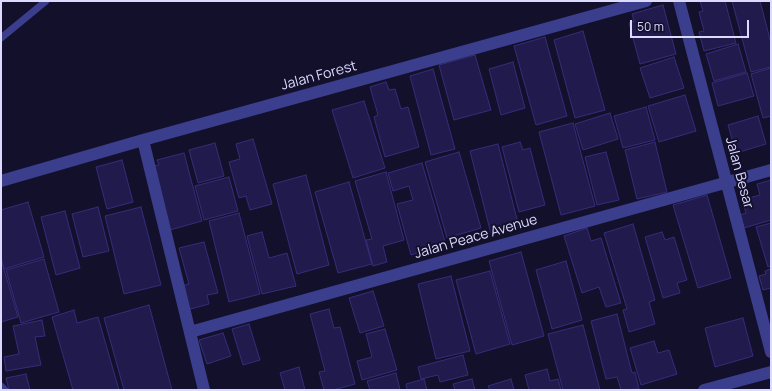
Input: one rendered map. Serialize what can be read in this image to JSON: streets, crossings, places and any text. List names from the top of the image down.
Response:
{
  "streets": {
    "street": ["Jalan Forest", "Jalan Besar", "Jalan Peace Avenue"]
  },
  "crossings": [
    ["Jalan Besar", "Jalan Peace Avenue"]
  ],
  "scale_bar": "50 m"
}
